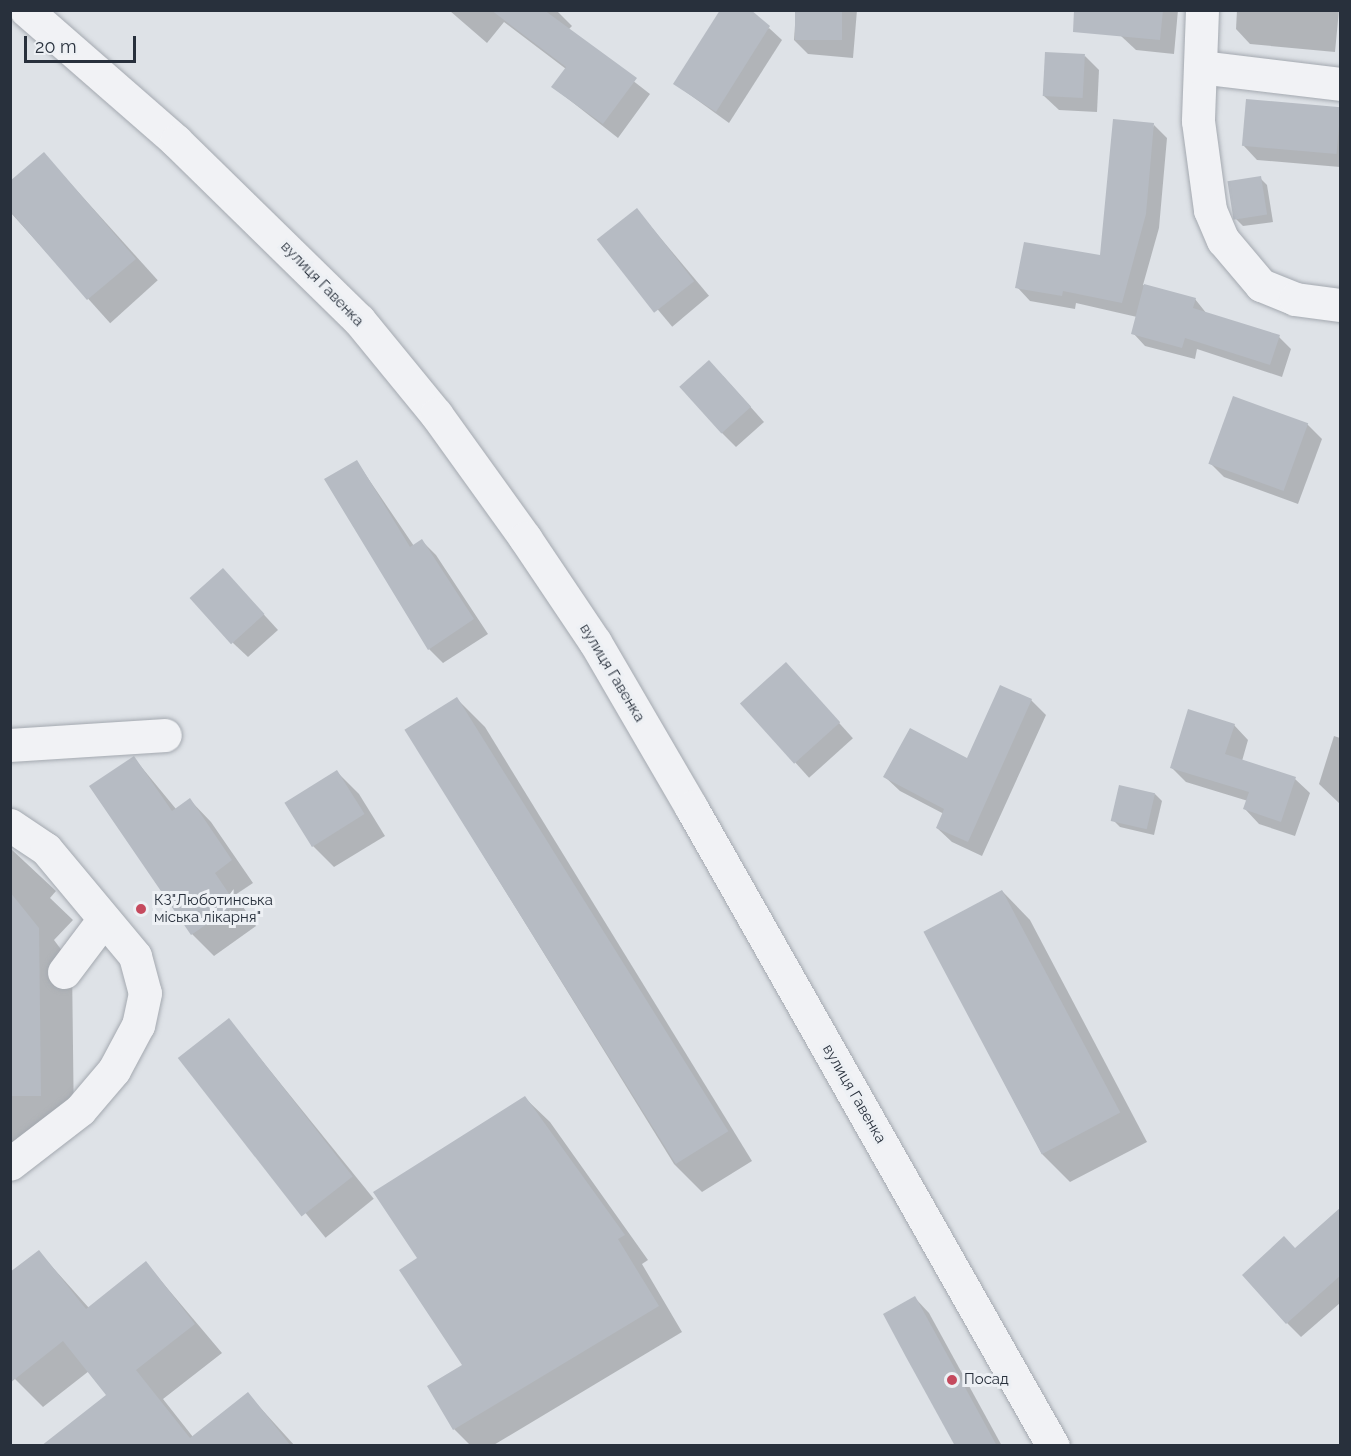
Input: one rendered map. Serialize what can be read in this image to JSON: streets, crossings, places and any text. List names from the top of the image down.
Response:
{
  "streets": {
    "street": ["вулиця Гавенка"]
  },
  "places": ["КЗ\"Люботинська мiська лiкарня\"", "Посад"],
  "scale_bar": "20 m"
}
